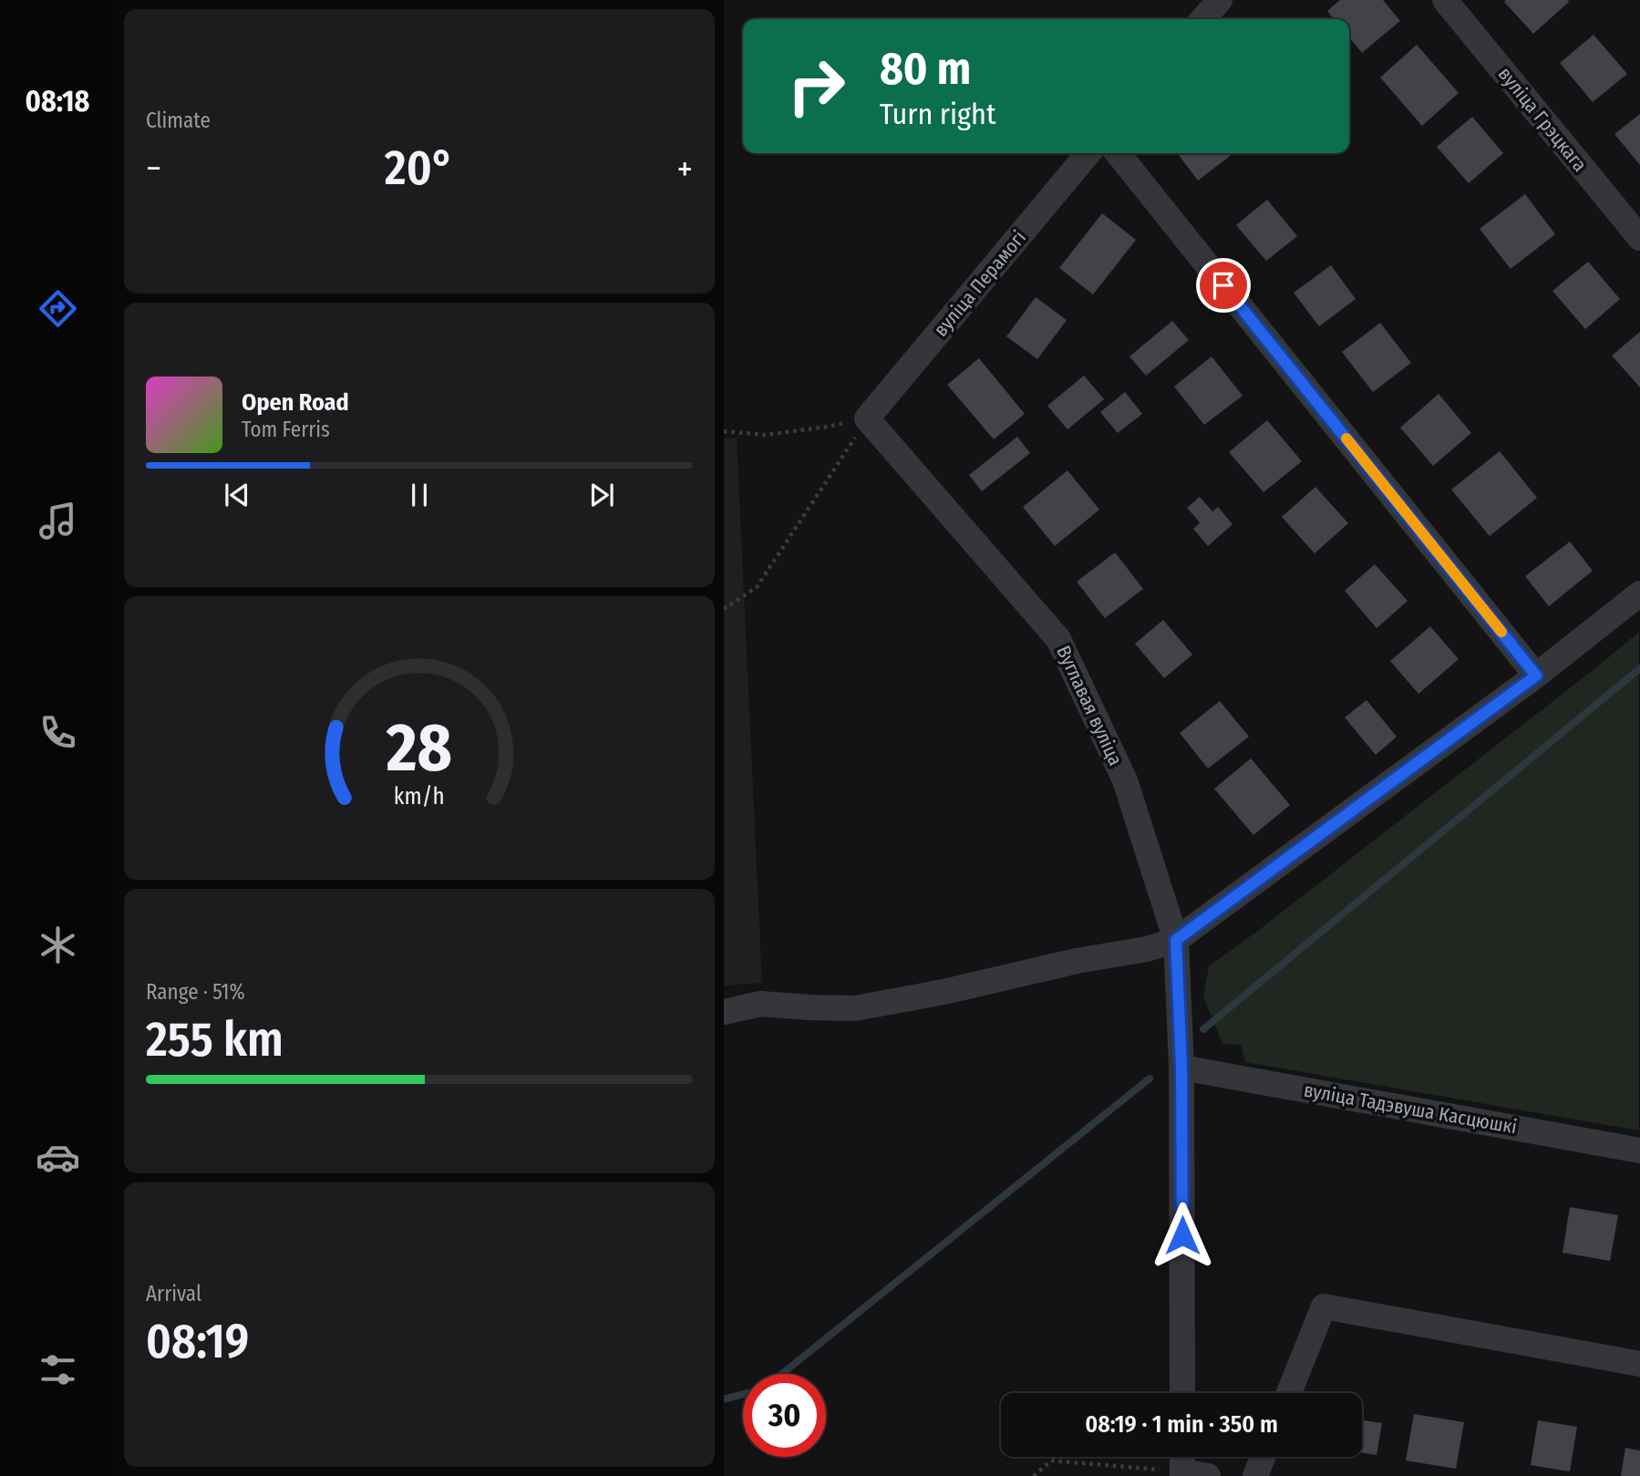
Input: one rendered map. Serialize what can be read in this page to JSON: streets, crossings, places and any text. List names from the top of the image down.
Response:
{
  "streets": {
    "street": [
      "вуліца Грэцкага",
      "вуліца Перамогі",
      "Вуглавая вуліца",
      "вуліца Тадэвуша Касцюшкі"
    ]
  },
  "crossings": [
    ["вуліца Перамогі", "Вуглавая вуліца"],
    ["Вуглавая вуліца", "вуліца Тадэвуша Касцюшкі"]
  ],
  "page": {
    "tabs": "08:18",
    "tile": [
      "Climate",
      ["Range · 51%", "255 km"],
      ["Arrival", "08:19"]
    ],
    "turn": ["80 m", "Turn right"],
    "heat": ["−", "20°", "+"],
    "song": ["Open Road", "Tom Ferris"],
    "limit": "30",
    "trip": "08:19 · 1 min · 350 m",
    "gauge": ["28", "km/h"]
  }
}
